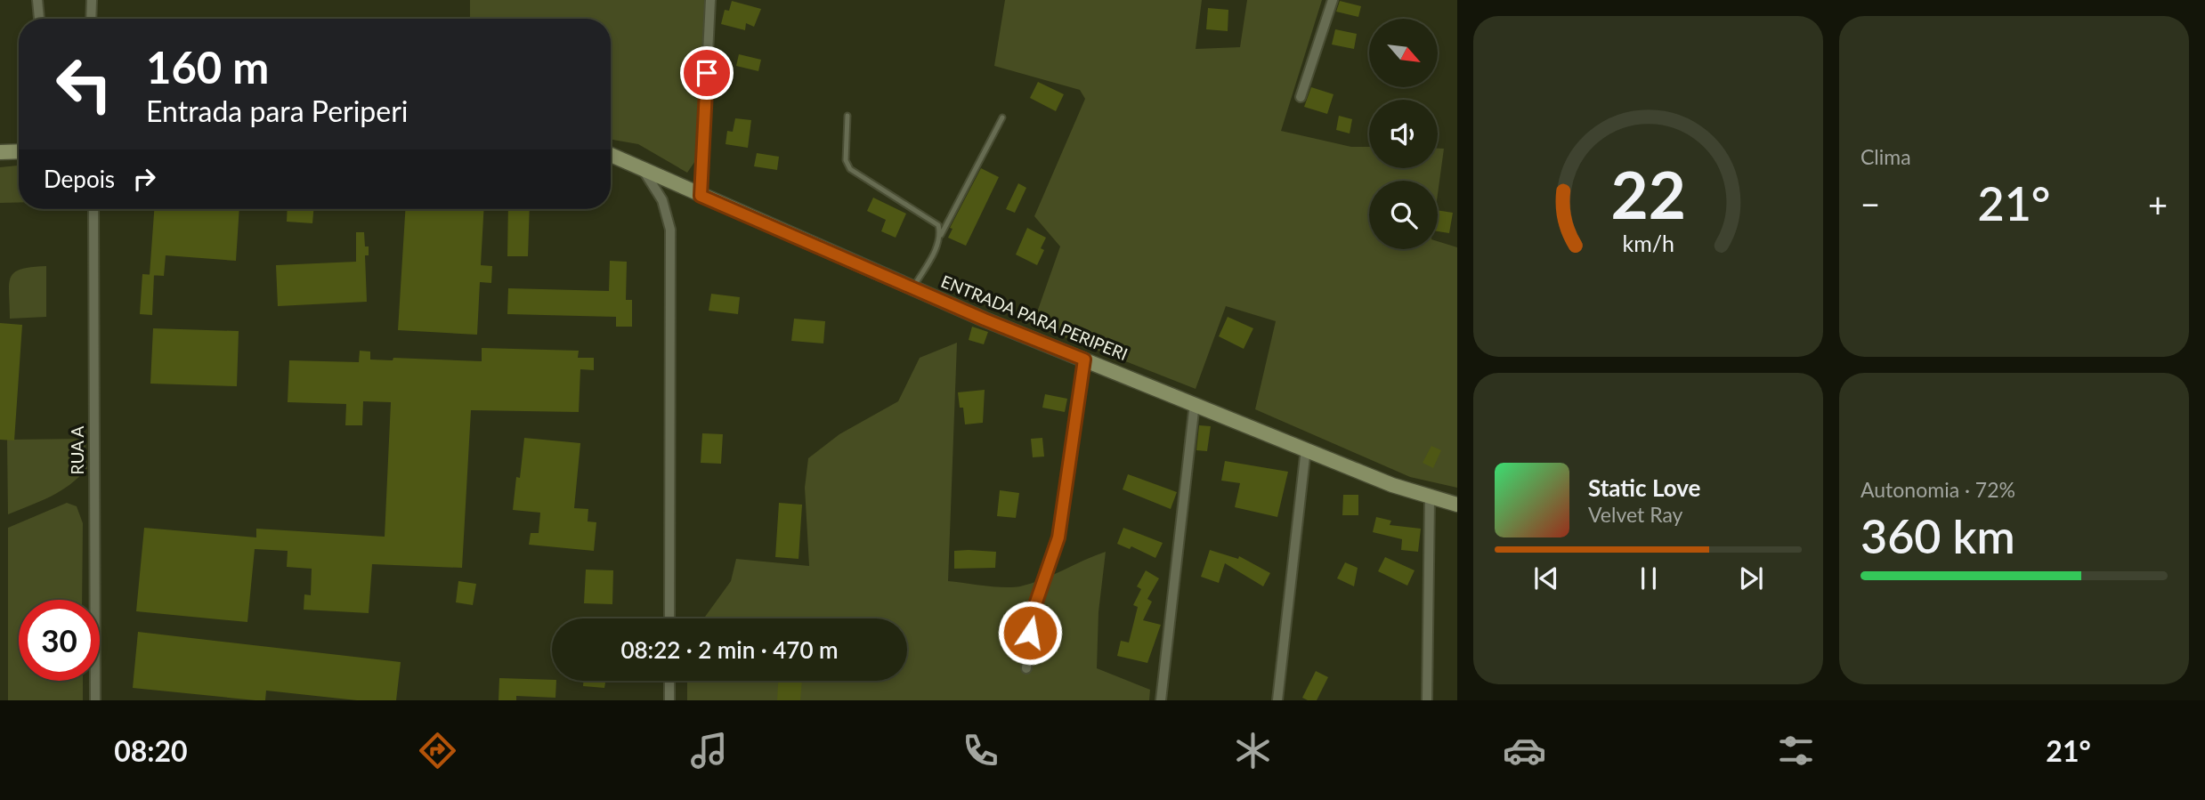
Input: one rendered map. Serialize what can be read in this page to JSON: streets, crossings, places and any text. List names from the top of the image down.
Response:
{
  "streets": {
    "main road": ["ENTRADA PARA PERIPERI"],
    "street": ["RUA A"]
  },
  "north": "bottom right",
  "page": {
    "tile": [
      "Clima",
      ["Autonomia · 72%", "360 km"]
    ],
    "turn": ["160 m", "Entrada para Periperi"],
    "then": "Depois",
    "heat": ["−", "21°", "+"],
    "song": ["Static Love", "Velvet Ray"],
    "limit": "30",
    "trip": "08:22 · 2 min · 470 m",
    "tabs": ["08:20", "21°"],
    "gauge": ["22", "km/h"]
  }
}
